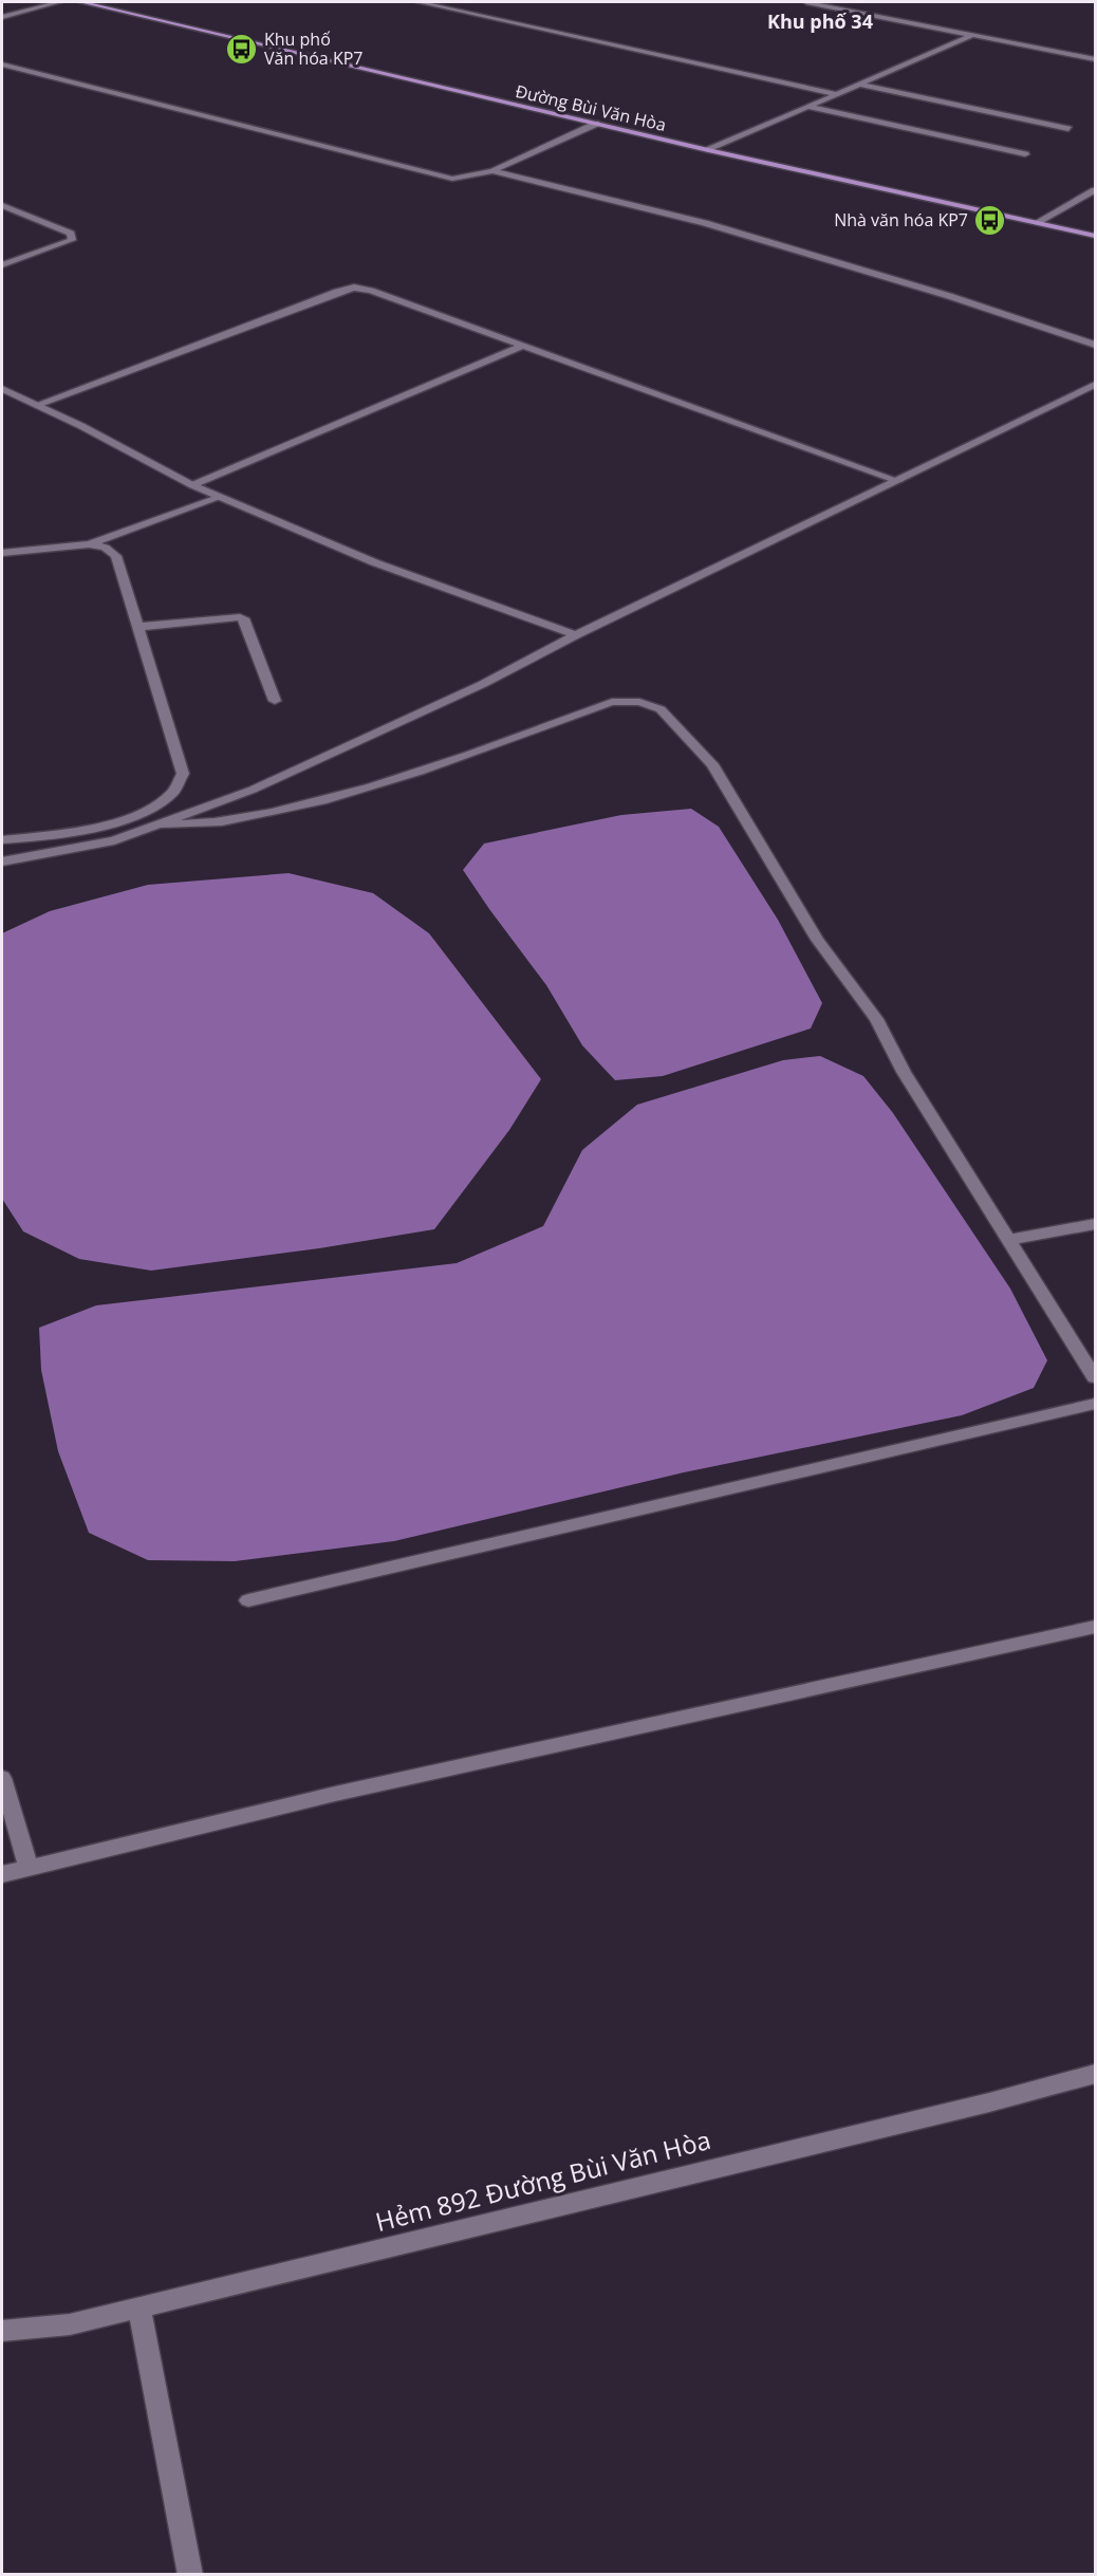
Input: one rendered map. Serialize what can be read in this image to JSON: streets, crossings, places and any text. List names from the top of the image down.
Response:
{
  "streets": {
    "main road": ["Đường Bùi Văn Hòa"],
    "street": ["Hẻm 892 Đường Bùi Văn Hòa"]
  },
  "districts": ["Khu phố 34"],
  "places": {
    "bus stop": ["Khu phố Văn hóa KP7", "Nhà văn hóa KP7"]
  }
}
